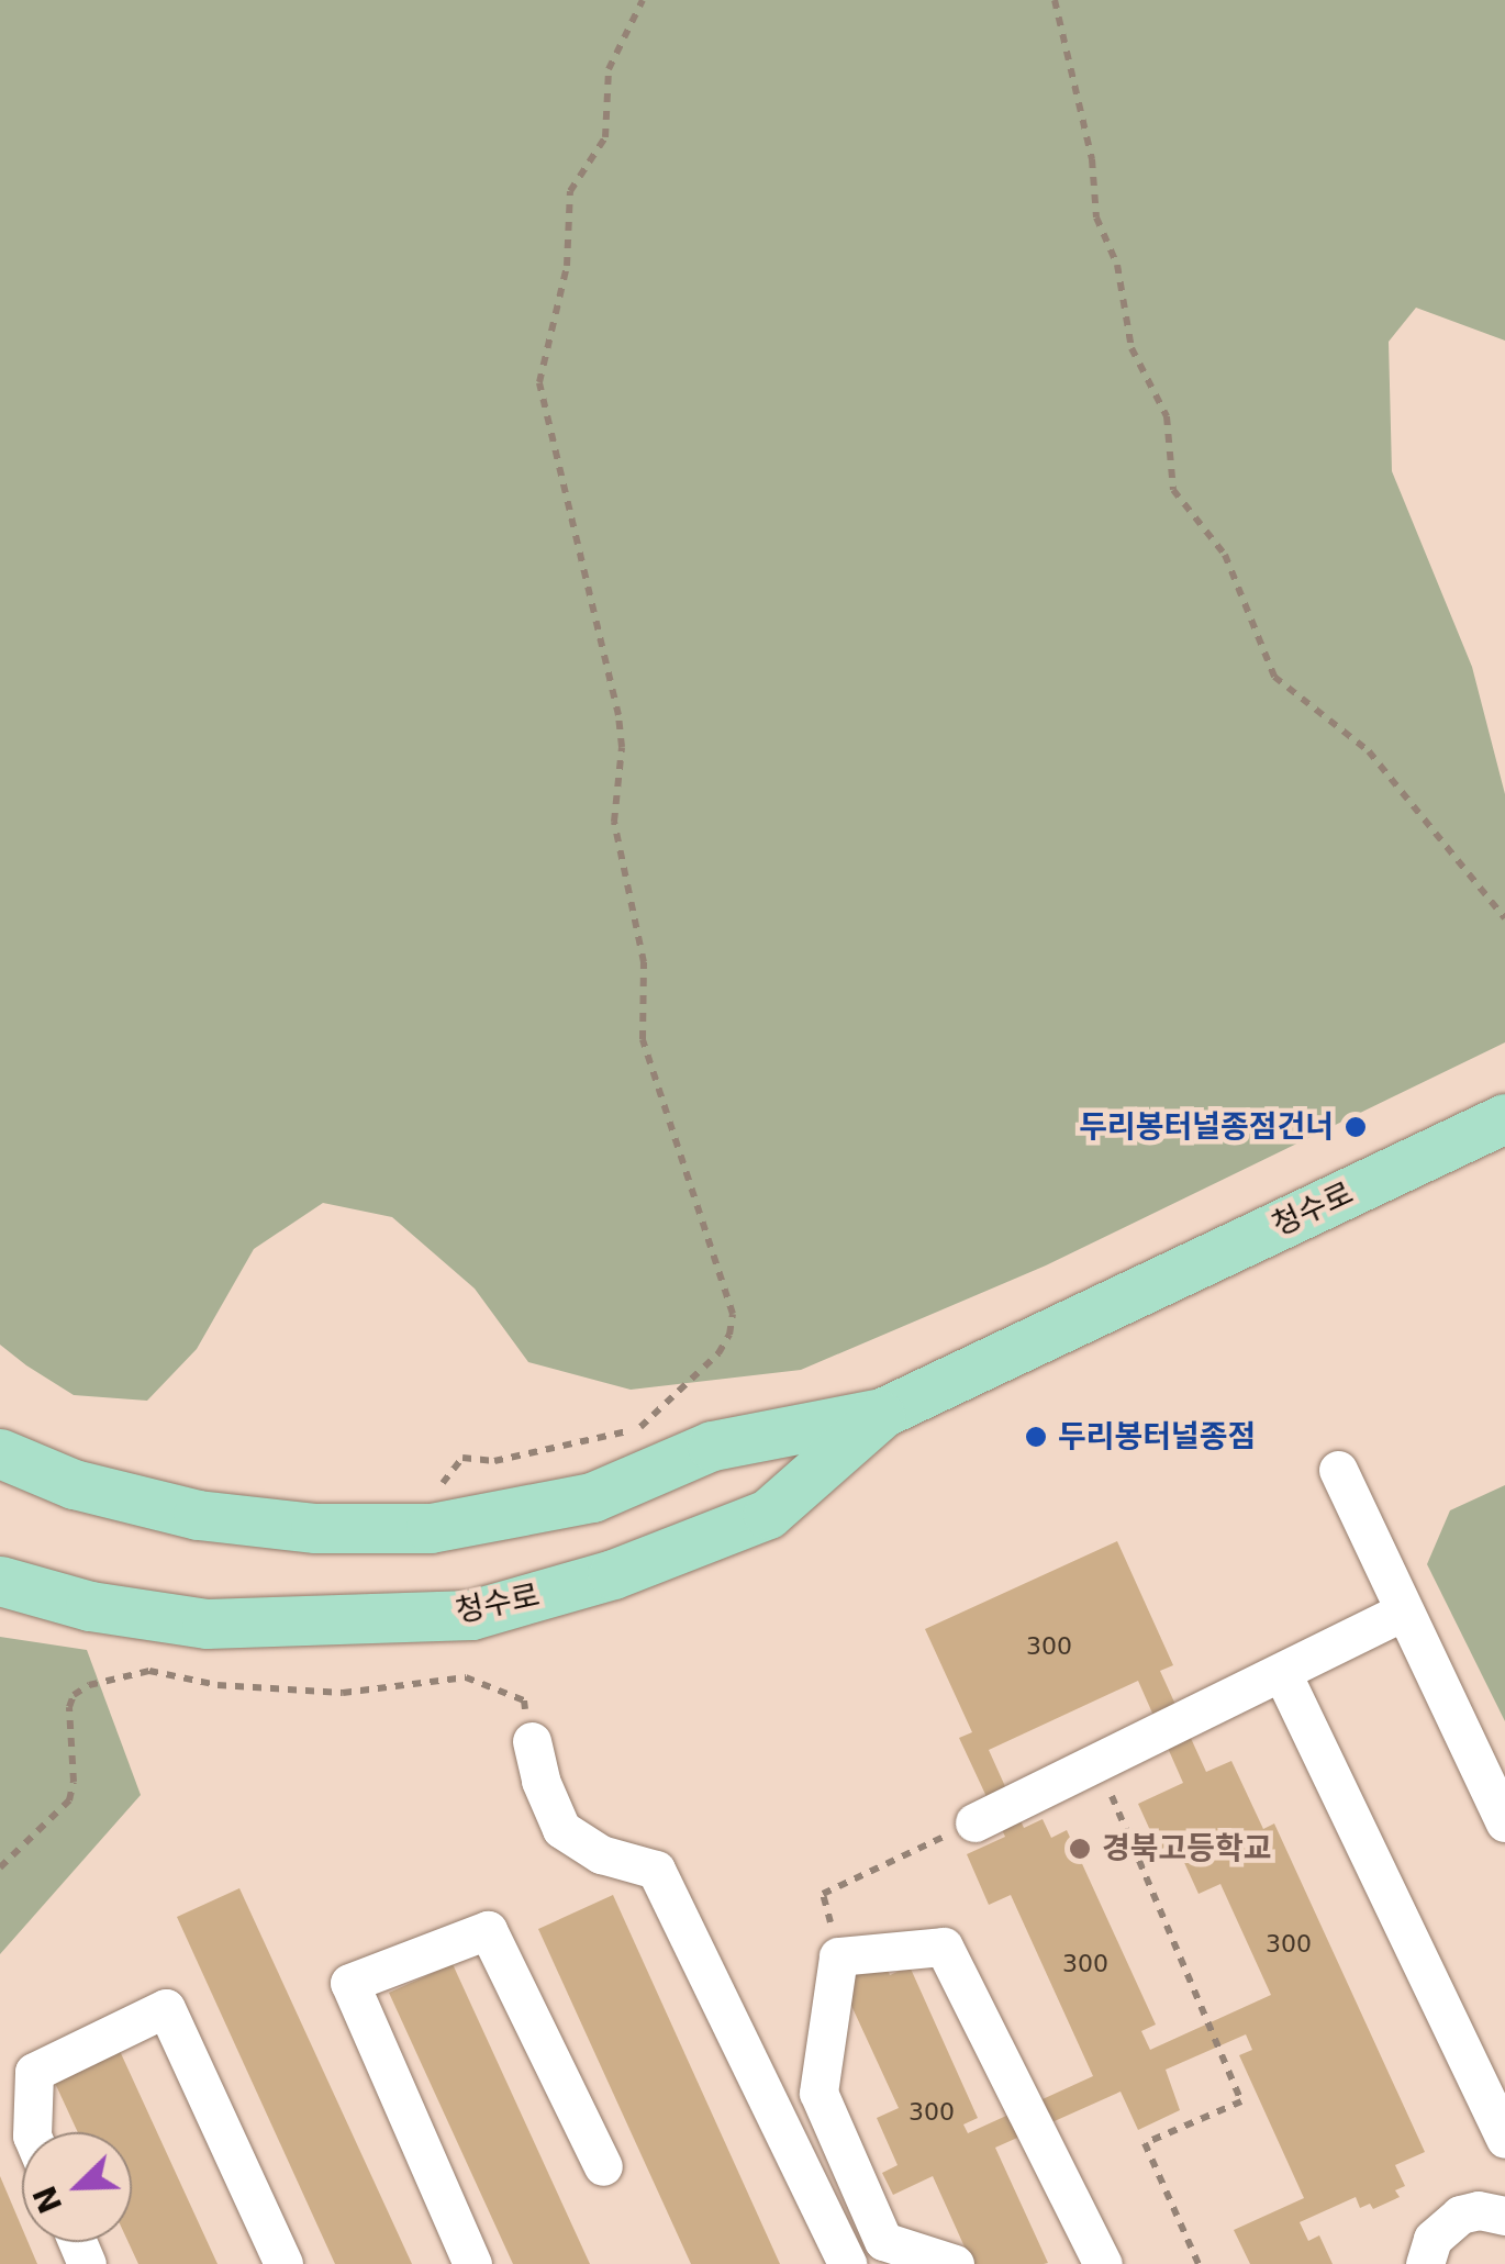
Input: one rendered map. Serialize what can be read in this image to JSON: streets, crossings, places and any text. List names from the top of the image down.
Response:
{
  "streets": {
    "main road": ["청수로"]
  },
  "places": ["두리봉터널종점건너", "두리봉터널종점", "경북고등학교"],
  "house_numbers": [
    "300",
    "300",
    "300",
    "300"
  ],
  "north": "bottom left"
}
